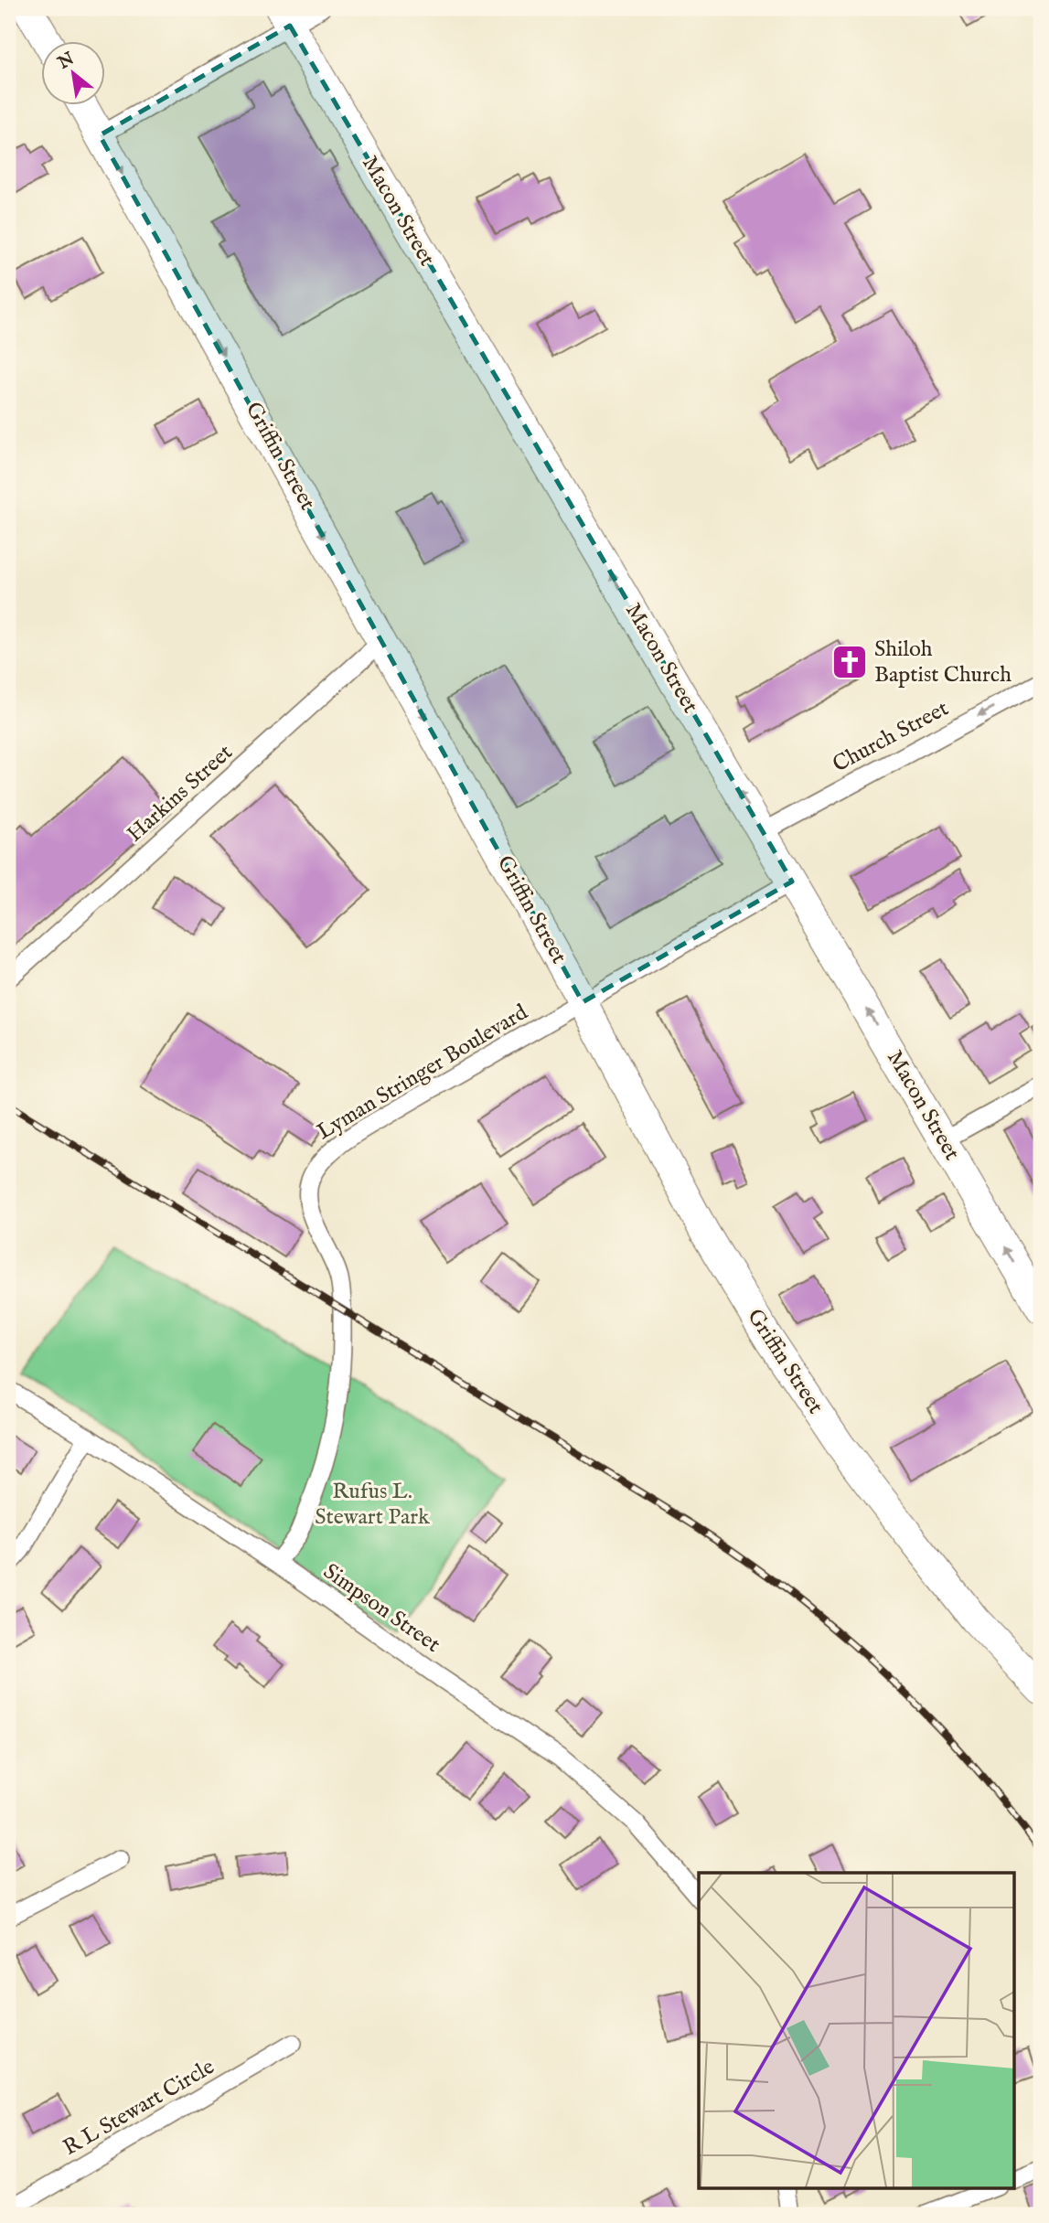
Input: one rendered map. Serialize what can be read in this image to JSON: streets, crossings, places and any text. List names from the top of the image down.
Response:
{
  "streets": {
    "main road": ["Macon Street", "Griffin Street"],
    "street": [
      "Church Street",
      "Harkins Street",
      "Lyman Stringer Boulevard",
      "Simpson Street",
      "R L Stewart Circle"
    ]
  },
  "crossings": [
    ["Macon Street", "Church Street"],
    ["Macon Street", "Lyman Stringer Boulevard"],
    ["Griffin Street", "Harkins Street"],
    ["Griffin Street", "Lyman Stringer Boulevard"],
    ["Lyman Stringer Boulevard", "Simpson Street"]
  ],
  "one_way": ["Macon Street", "Griffin Street", "Church Street"],
  "parks": ["Rufus L. Stewart Park"],
  "places": {
    "church": ["Shiloh Baptist Church"]
  },
  "north": "top left"
}
